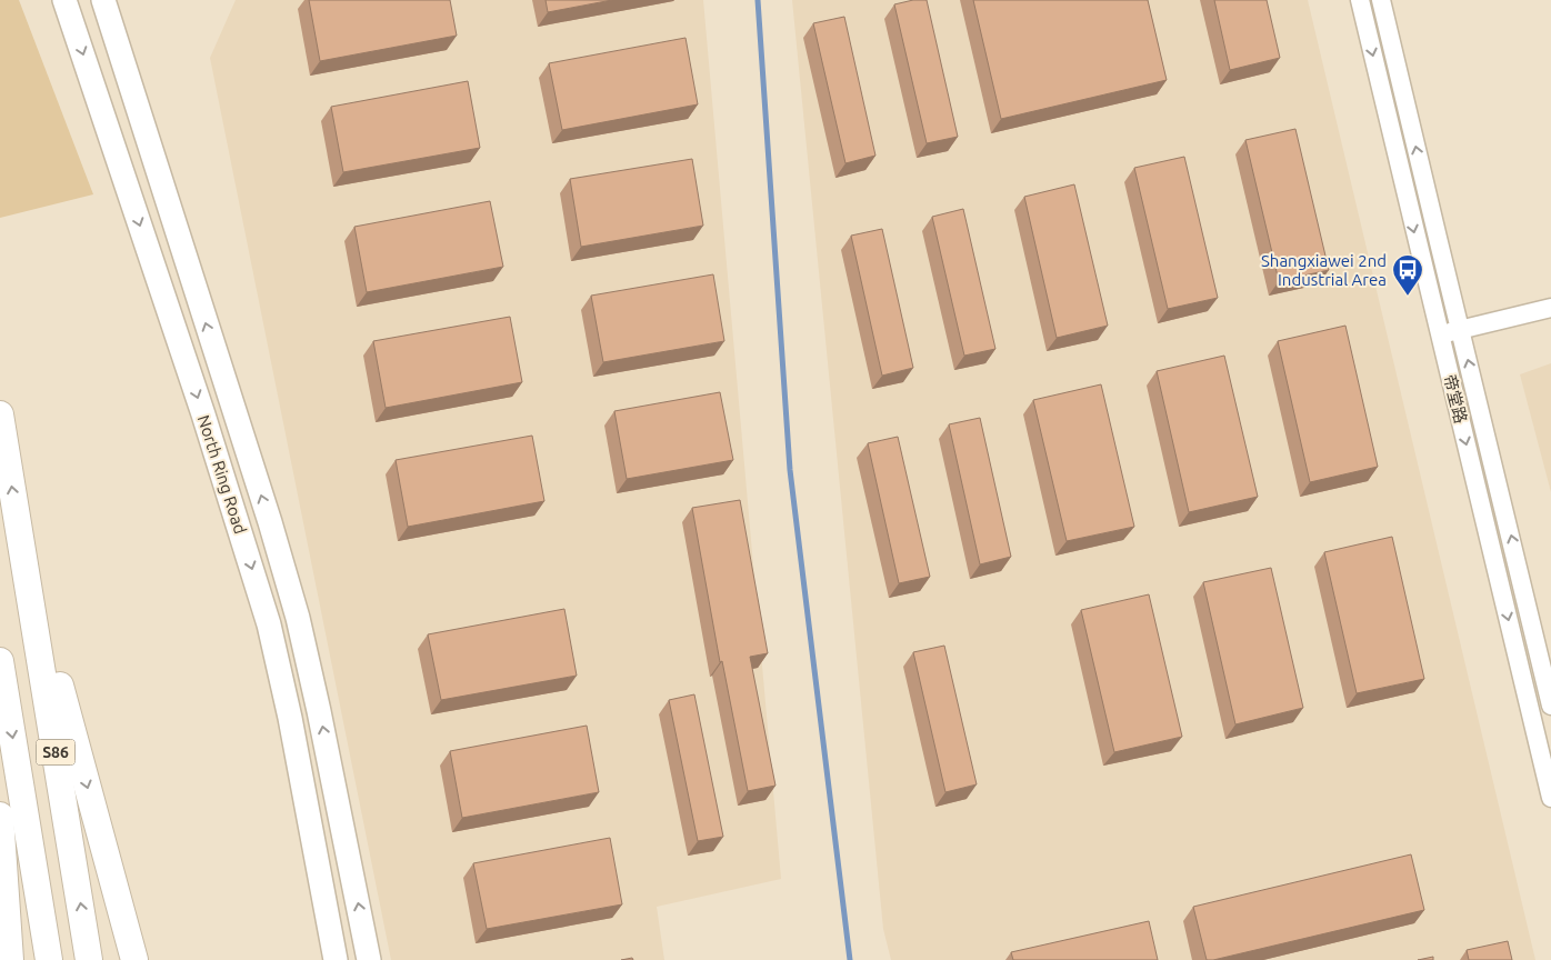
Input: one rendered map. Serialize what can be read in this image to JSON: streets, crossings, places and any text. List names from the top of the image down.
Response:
{
  "streets": {
    "highway": ["S86"],
    "main road": ["North Ring Road"],
    "street": ["帝堂路"]
  },
  "places": {
    "bus stop": ["Shangxiawei 2nd Industrial Area"]
  }
}
